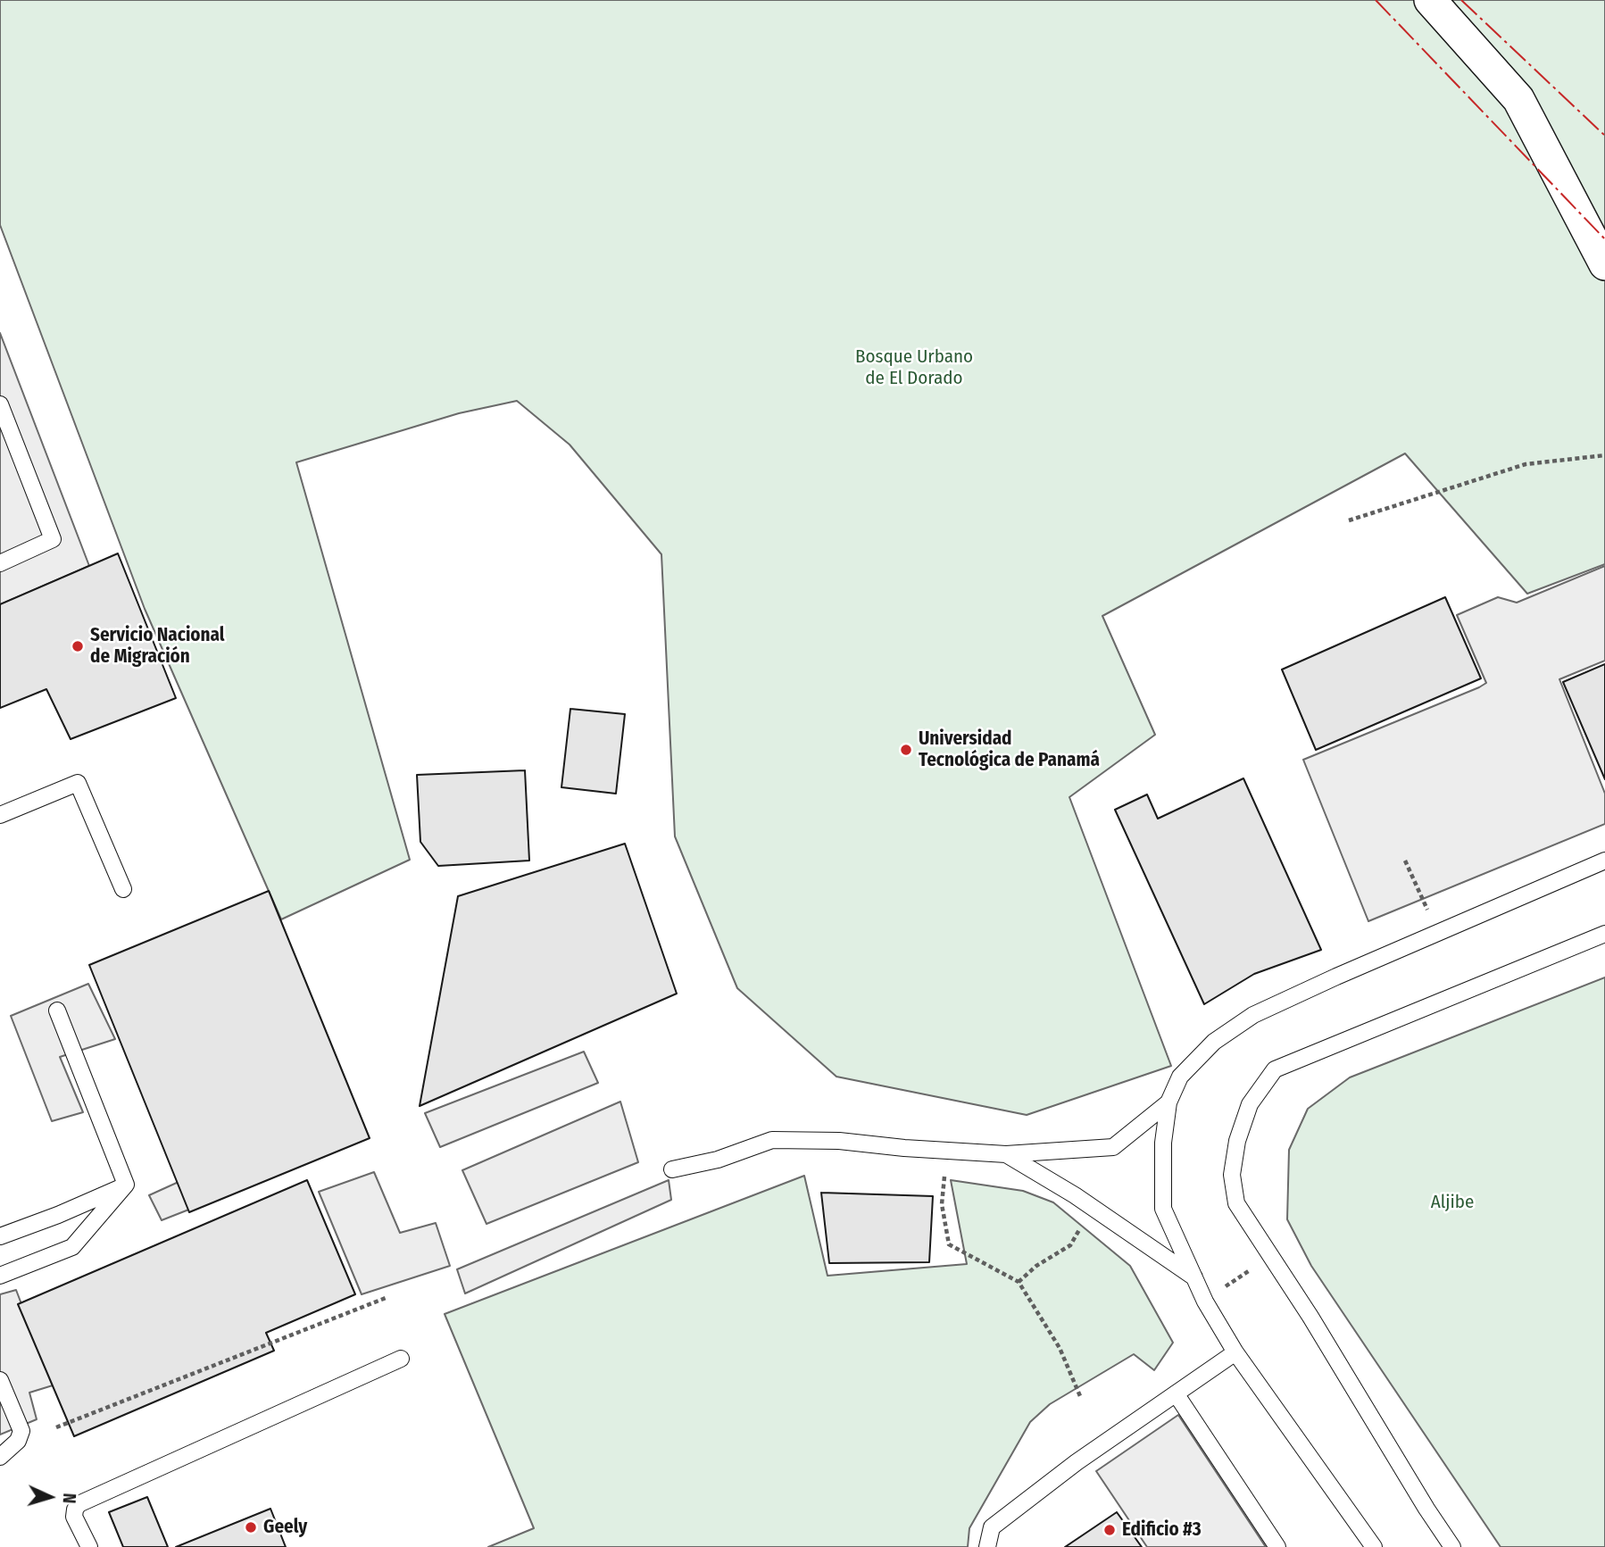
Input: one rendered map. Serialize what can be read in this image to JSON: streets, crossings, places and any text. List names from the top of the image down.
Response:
{
  "parks": ["Bosque Urbano de El Dorado", "Aljibe"],
  "places": [
    "Servicio Nacional de Migración",
    "Universidad Tecnológica de Panamá",
    "Geely",
    "Edificio #3"
  ],
  "north": "right"
}
